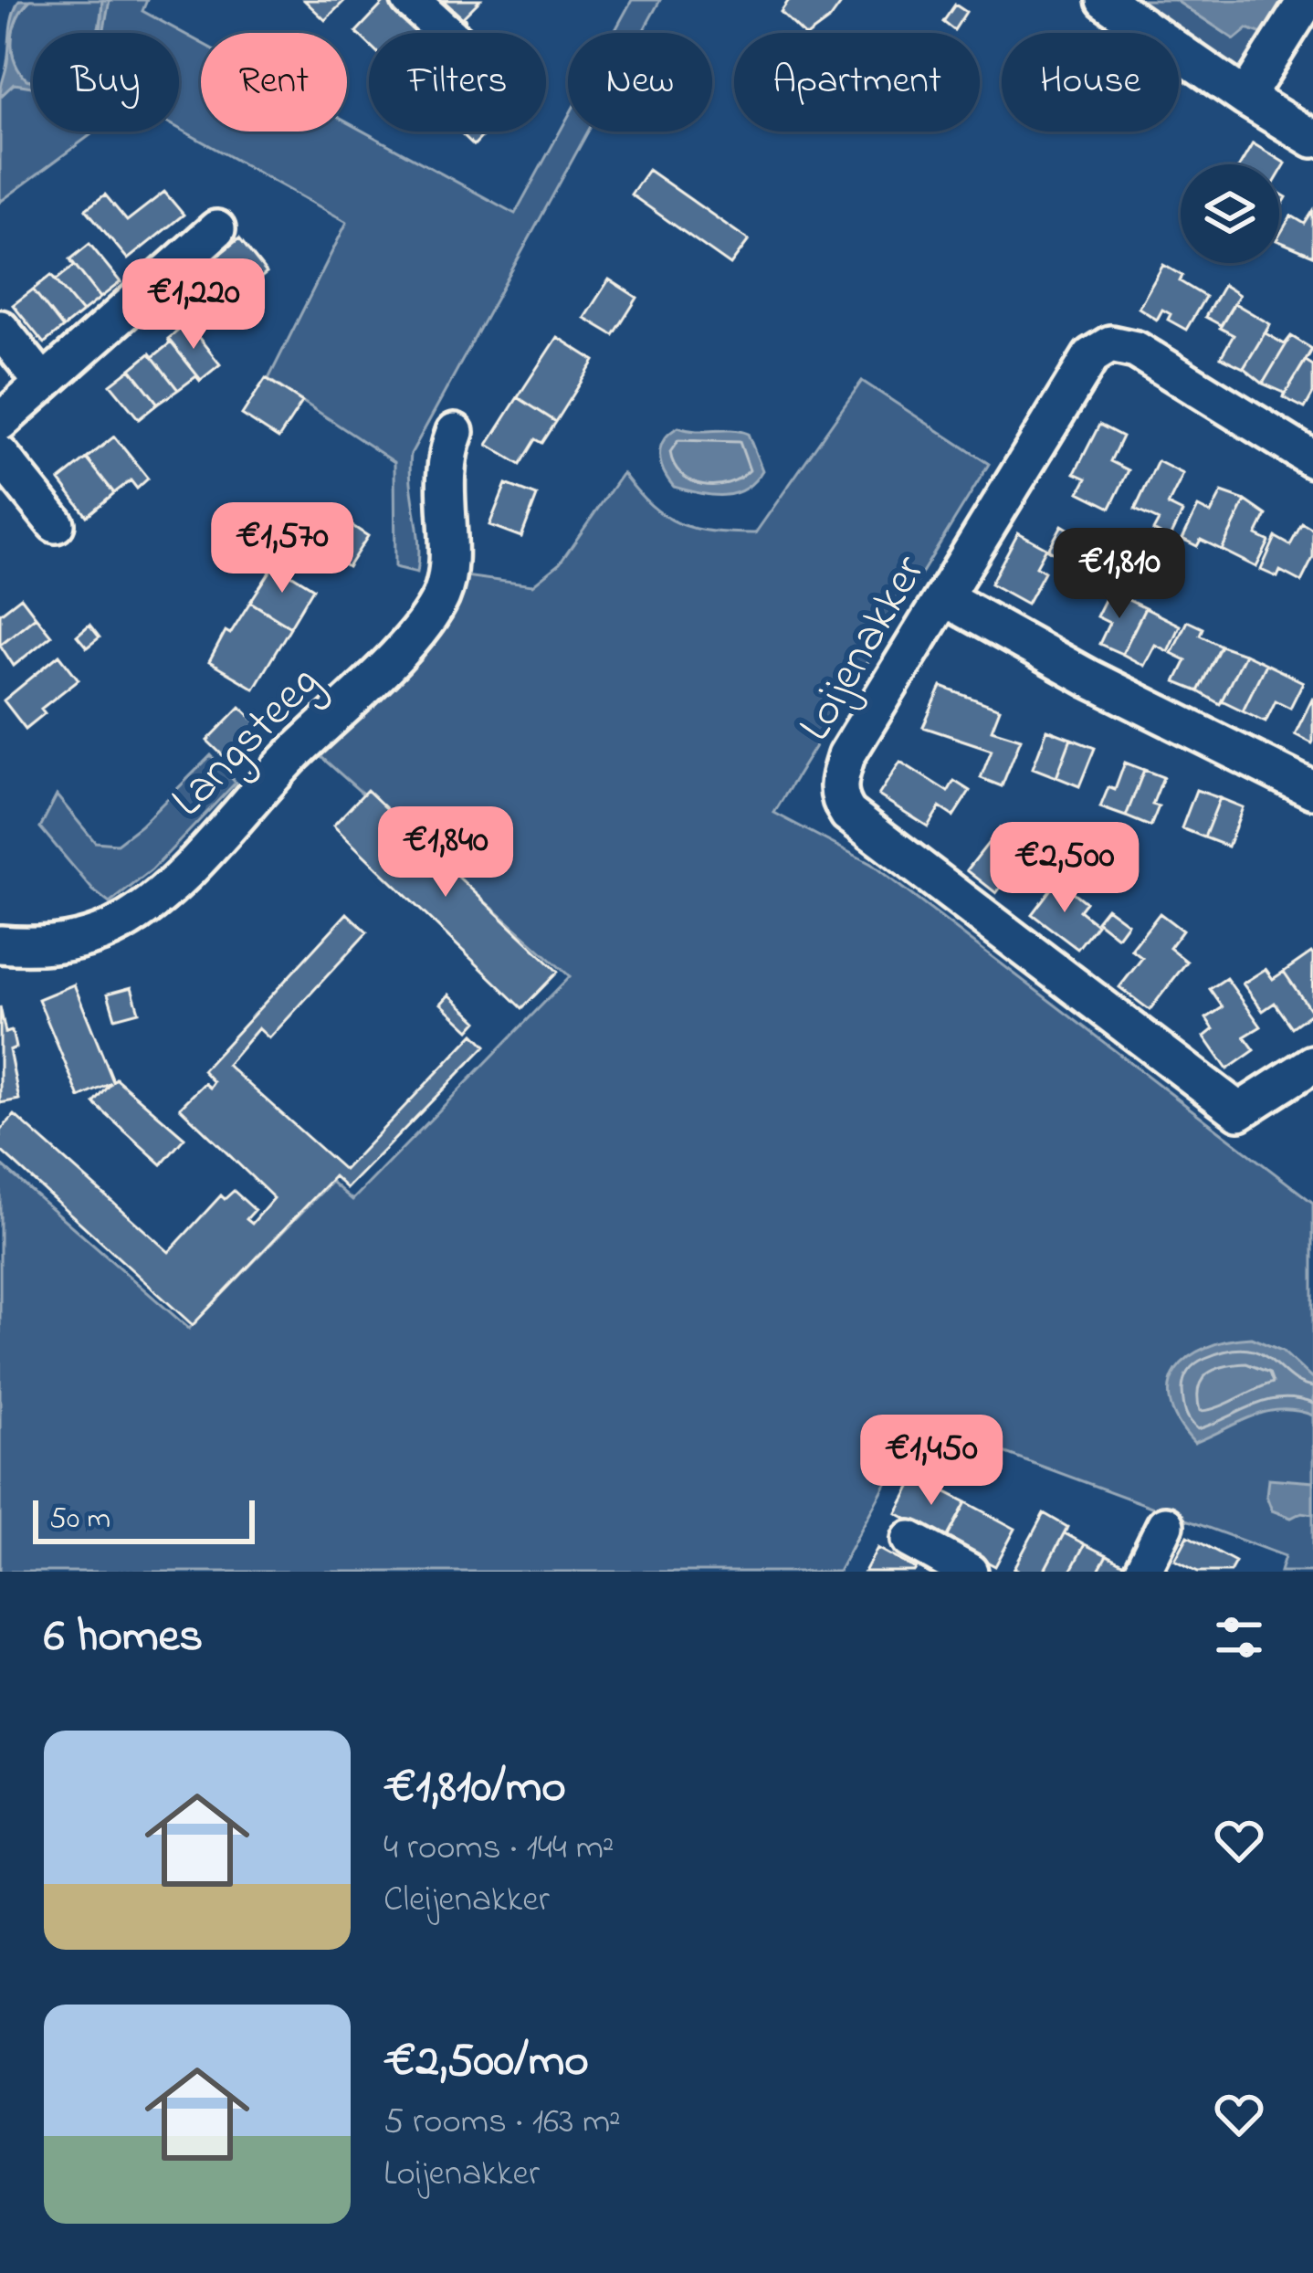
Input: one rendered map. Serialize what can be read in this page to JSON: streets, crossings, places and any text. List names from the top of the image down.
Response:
{
  "streets": {
    "street": ["Loijenakker", "Langsteeg"]
  },
  "scale_bar": "50 m",
  "page": {
    "chip": [
      "Buy",
      "Rent",
      "Filters",
      "New",
      "Apartment",
      "House"
    ],
    "price": [
      "€1,220",
      "€1,570",
      "€1,810",
      "€1,840",
      "€2,500",
      "€1,450"
    ],
    "scale": "50 m",
    "heading": "6 homes",
    "list": [
      {
        "name": "€1,810/mo",
        "note": "4 rooms · 144 m² · Cleijenakker"
      },
      {
        "name": "€2,500/mo",
        "note": "5 rooms · 163 m² · Loijenakker"
      }
    ]
  }
}
